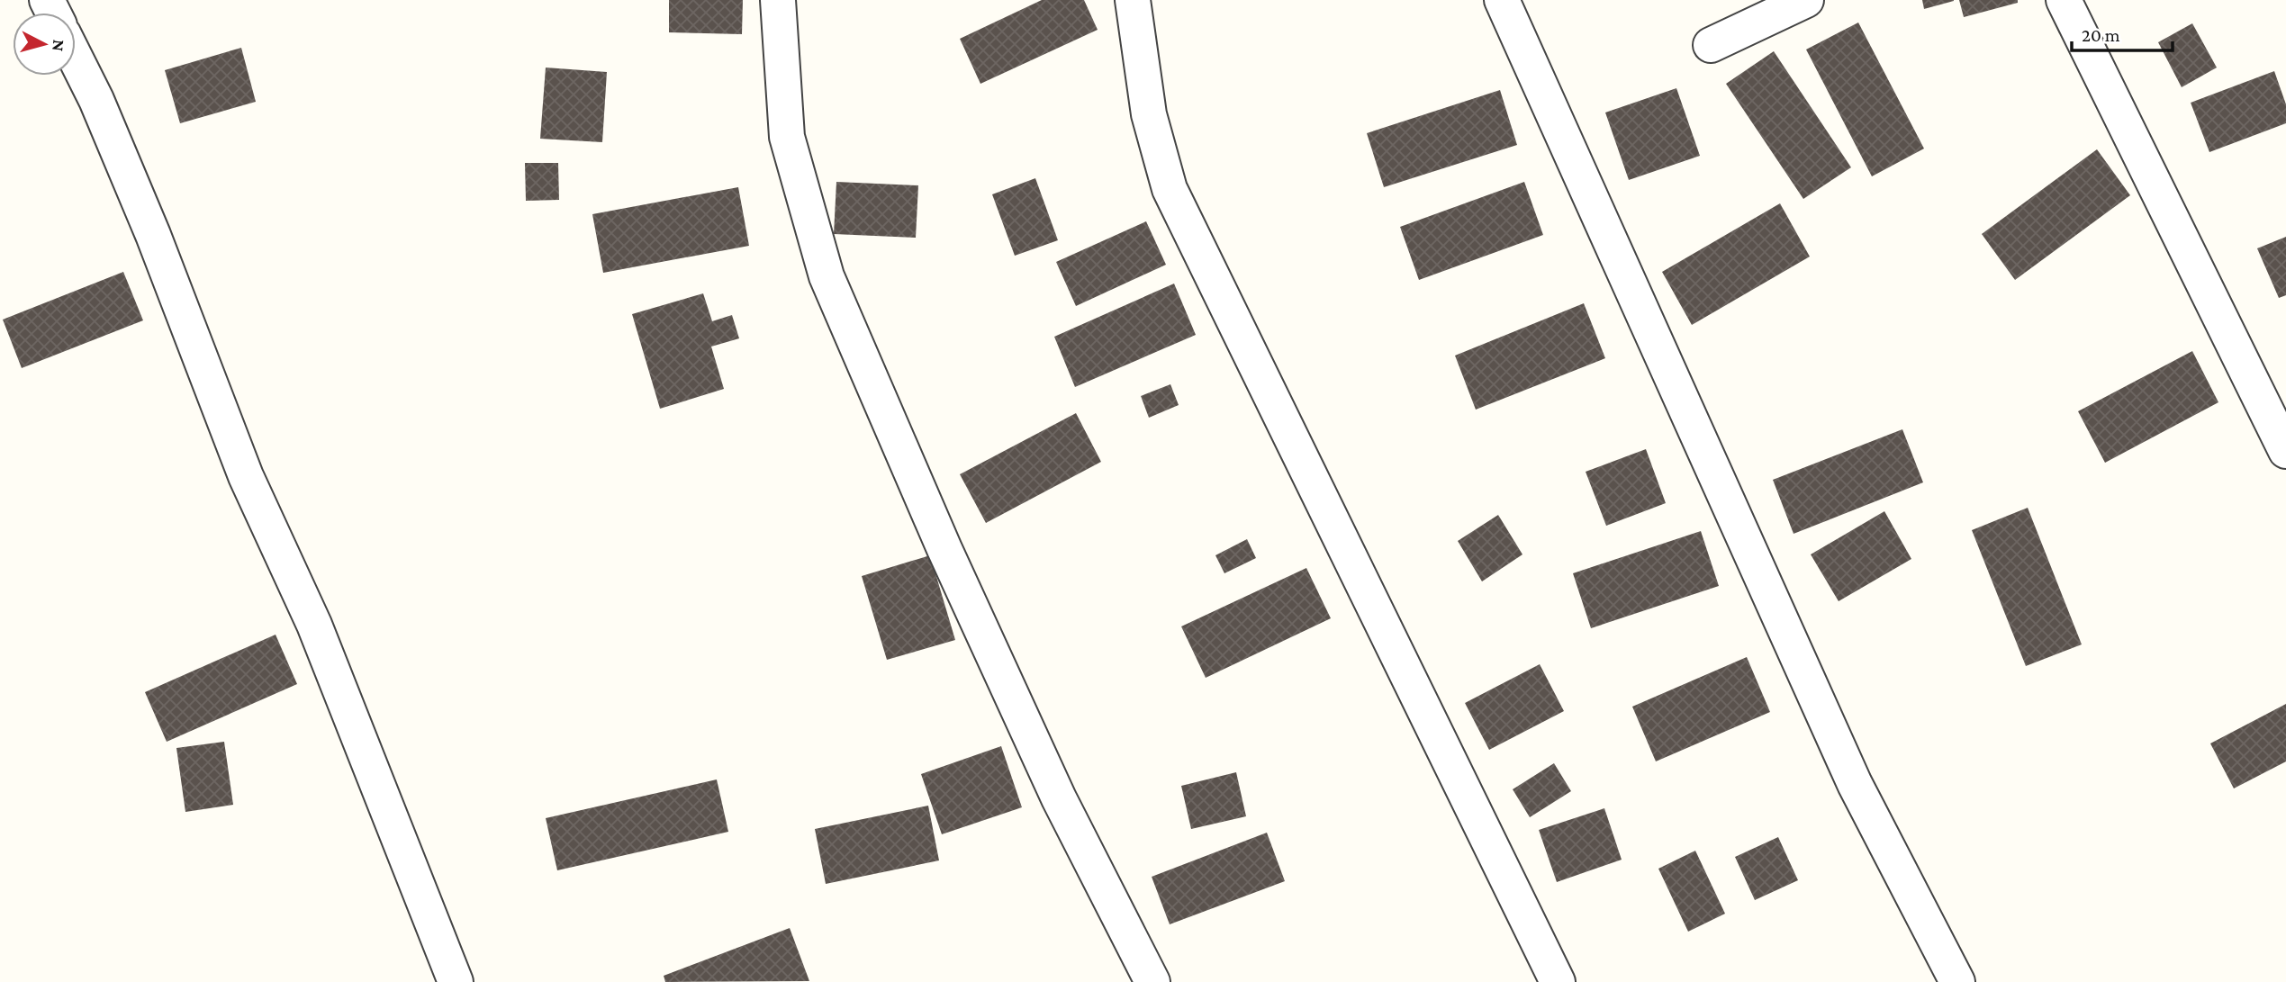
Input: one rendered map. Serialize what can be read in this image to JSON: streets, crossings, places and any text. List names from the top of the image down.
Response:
{
  "scale_bar": "20 m",
  "north": "right"
}
